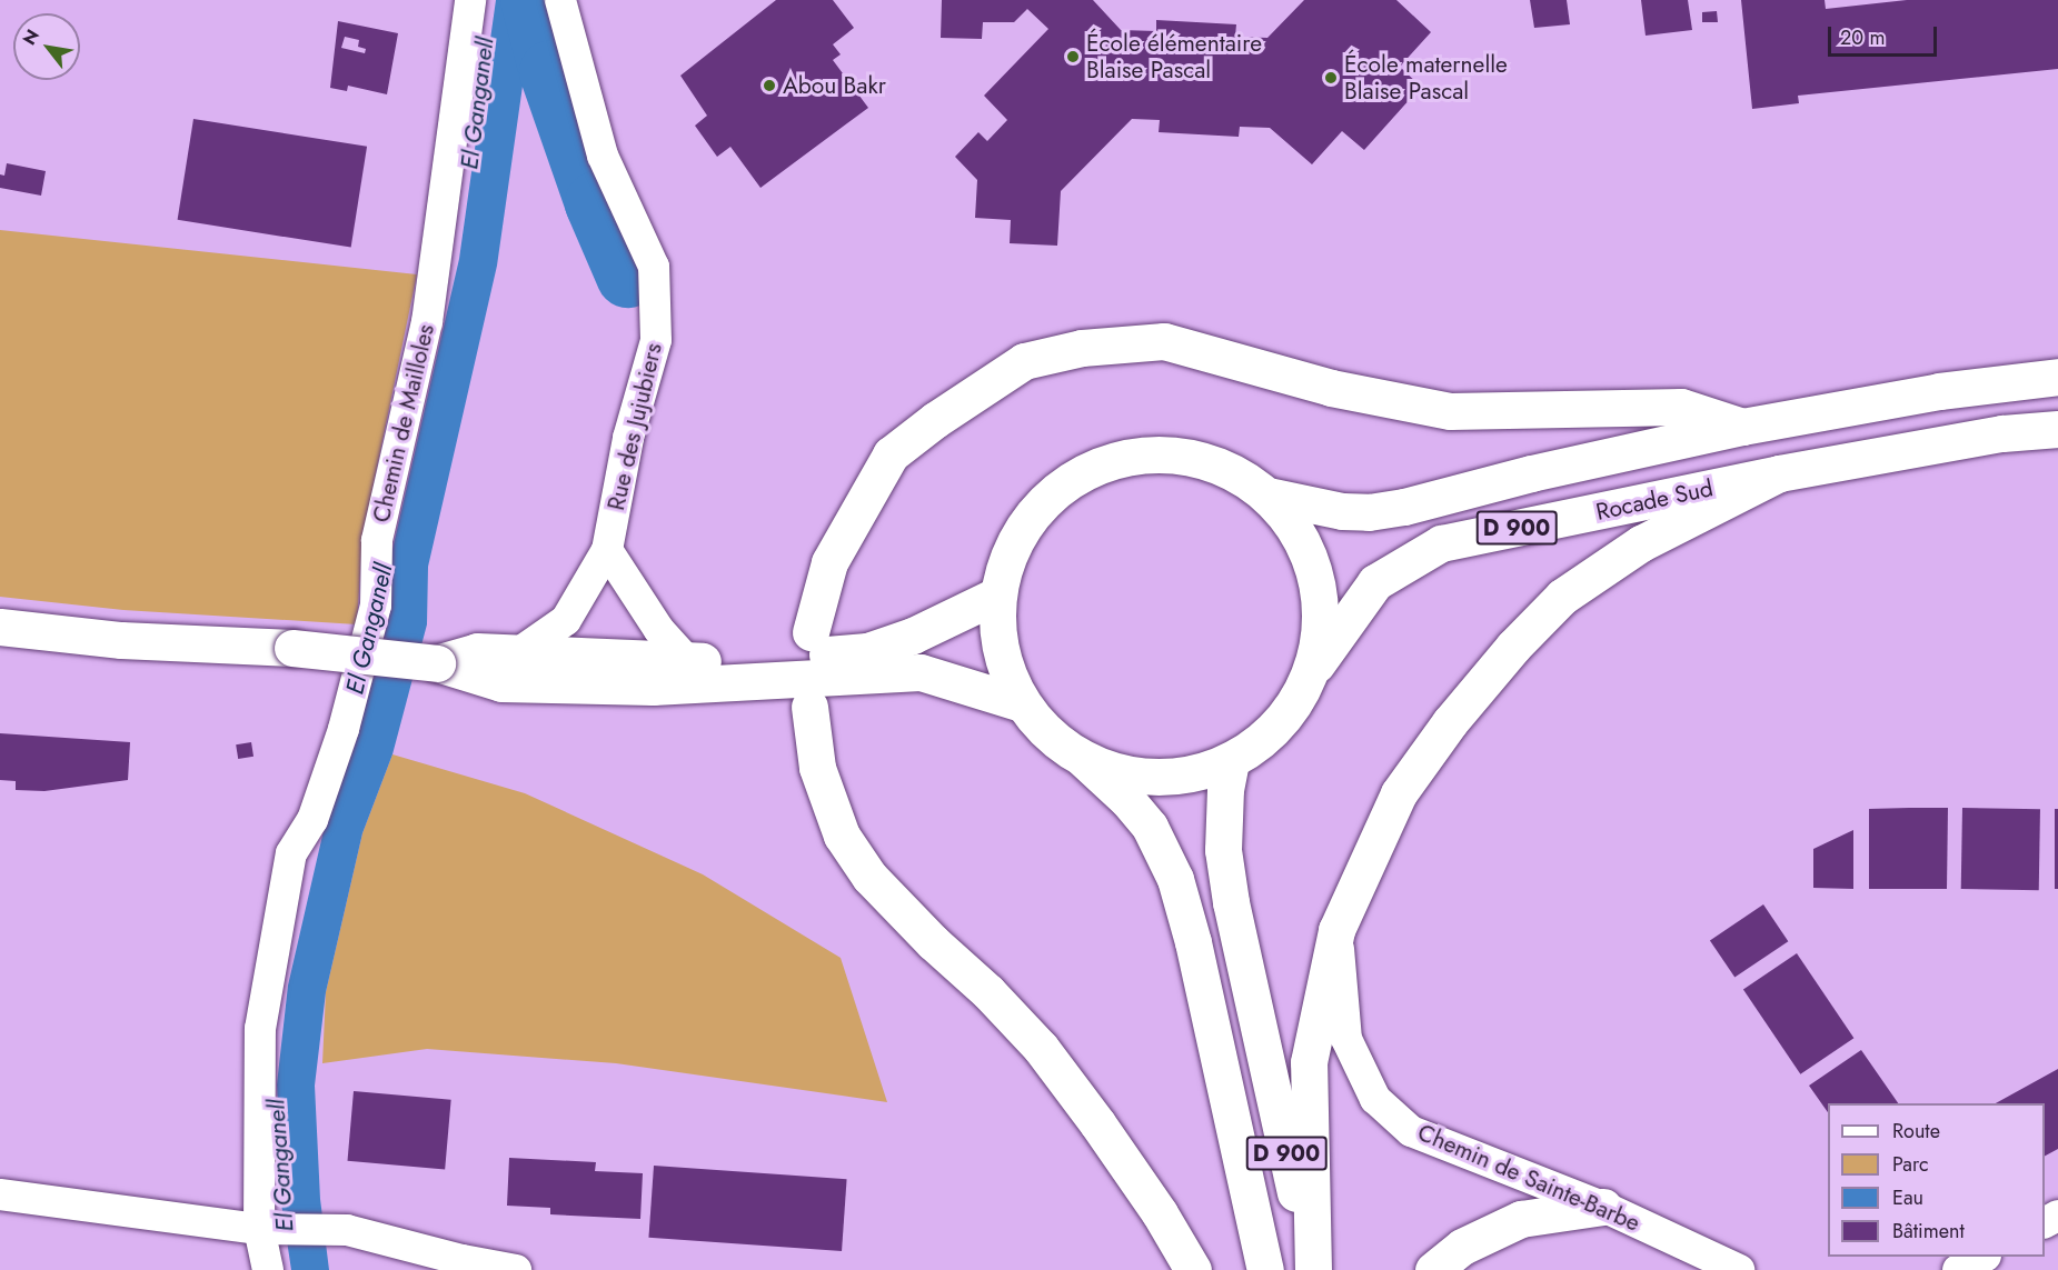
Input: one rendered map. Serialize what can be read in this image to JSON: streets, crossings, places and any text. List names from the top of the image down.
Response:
{
  "streets": {
    "main road": ["Rocade Sud", "D 900"],
    "street": ["Chemin de Mailloles", "Rue des Jujubiers", "Chemin de Sainte-Barbe"]
  },
  "crossings": [
    ["Rocade Sud", "D 900"]
  ],
  "water": ["El Ganganell"],
  "places": ["École élémentaire Blaise Pascal", "École maternelle Blaise Pascal", "Abou Bakr"],
  "legend": [
    "Route",
    "Parc",
    "Eau",
    "Bâtiment"
  ],
  "scale_bar": "20 m",
  "north": "top left"
}
